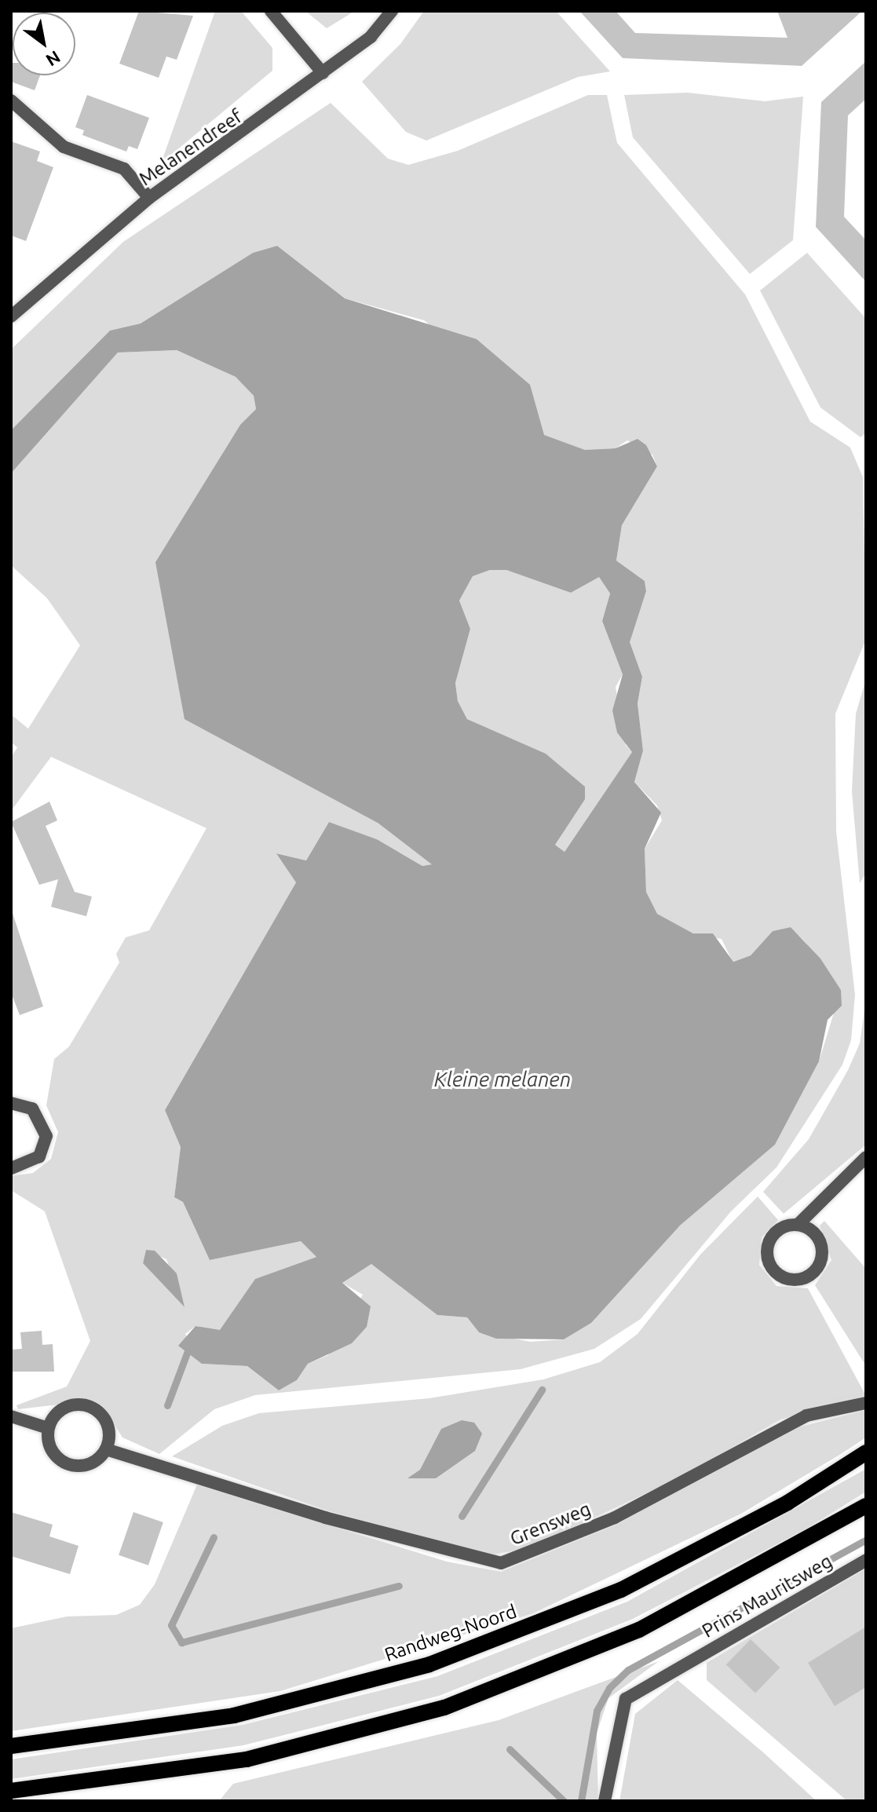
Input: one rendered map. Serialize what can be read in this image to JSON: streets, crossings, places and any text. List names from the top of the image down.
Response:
{
  "streets": {
    "main road": ["Randweg-Noord"],
    "street": ["Melanendreef", "Grensweg", "Prins Mauritsweg"]
  },
  "water": ["Kleine melanen"],
  "north": "bottom right"
}
